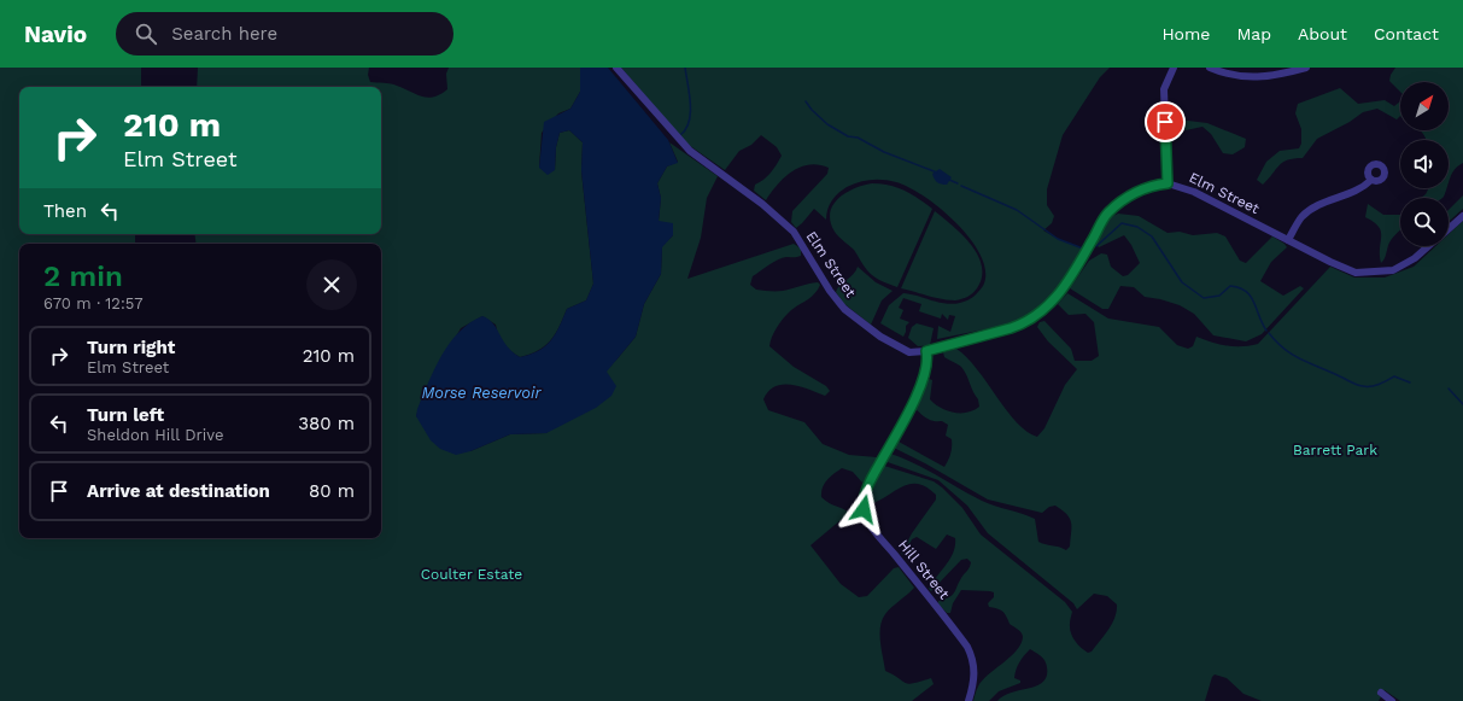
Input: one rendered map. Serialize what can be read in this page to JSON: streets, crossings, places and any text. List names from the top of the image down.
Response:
{
  "streets": {
    "street": ["Elm Street", "Hill Street"]
  },
  "crossings": [
    ["Elm Street", "Hill Street"]
  ],
  "water": ["Morse Reservoir"],
  "parks": ["Barrett Park", "Coulter Estate"],
  "north": "top right",
  "page": {
    "header": "Navio",
    "search": "Search here",
    "nav": [
      "Home",
      "Map",
      "About",
      "Contact"
    ],
    "turn": ["210 m", "Elm Street"],
    "then": "Then",
    "heading": ["2 min", "670 m · 12:57"],
    "list": [
      {
        "name": "Turn right",
        "note": "Elm Street",
        "value": "210 m"
      },
      {
        "name": "Turn left",
        "note": "Sheldon Hill Drive",
        "value": "380 m"
      },
      {
        "name": "Arrive at destination",
        "value": "80 m"
      }
    ]
  }
}
